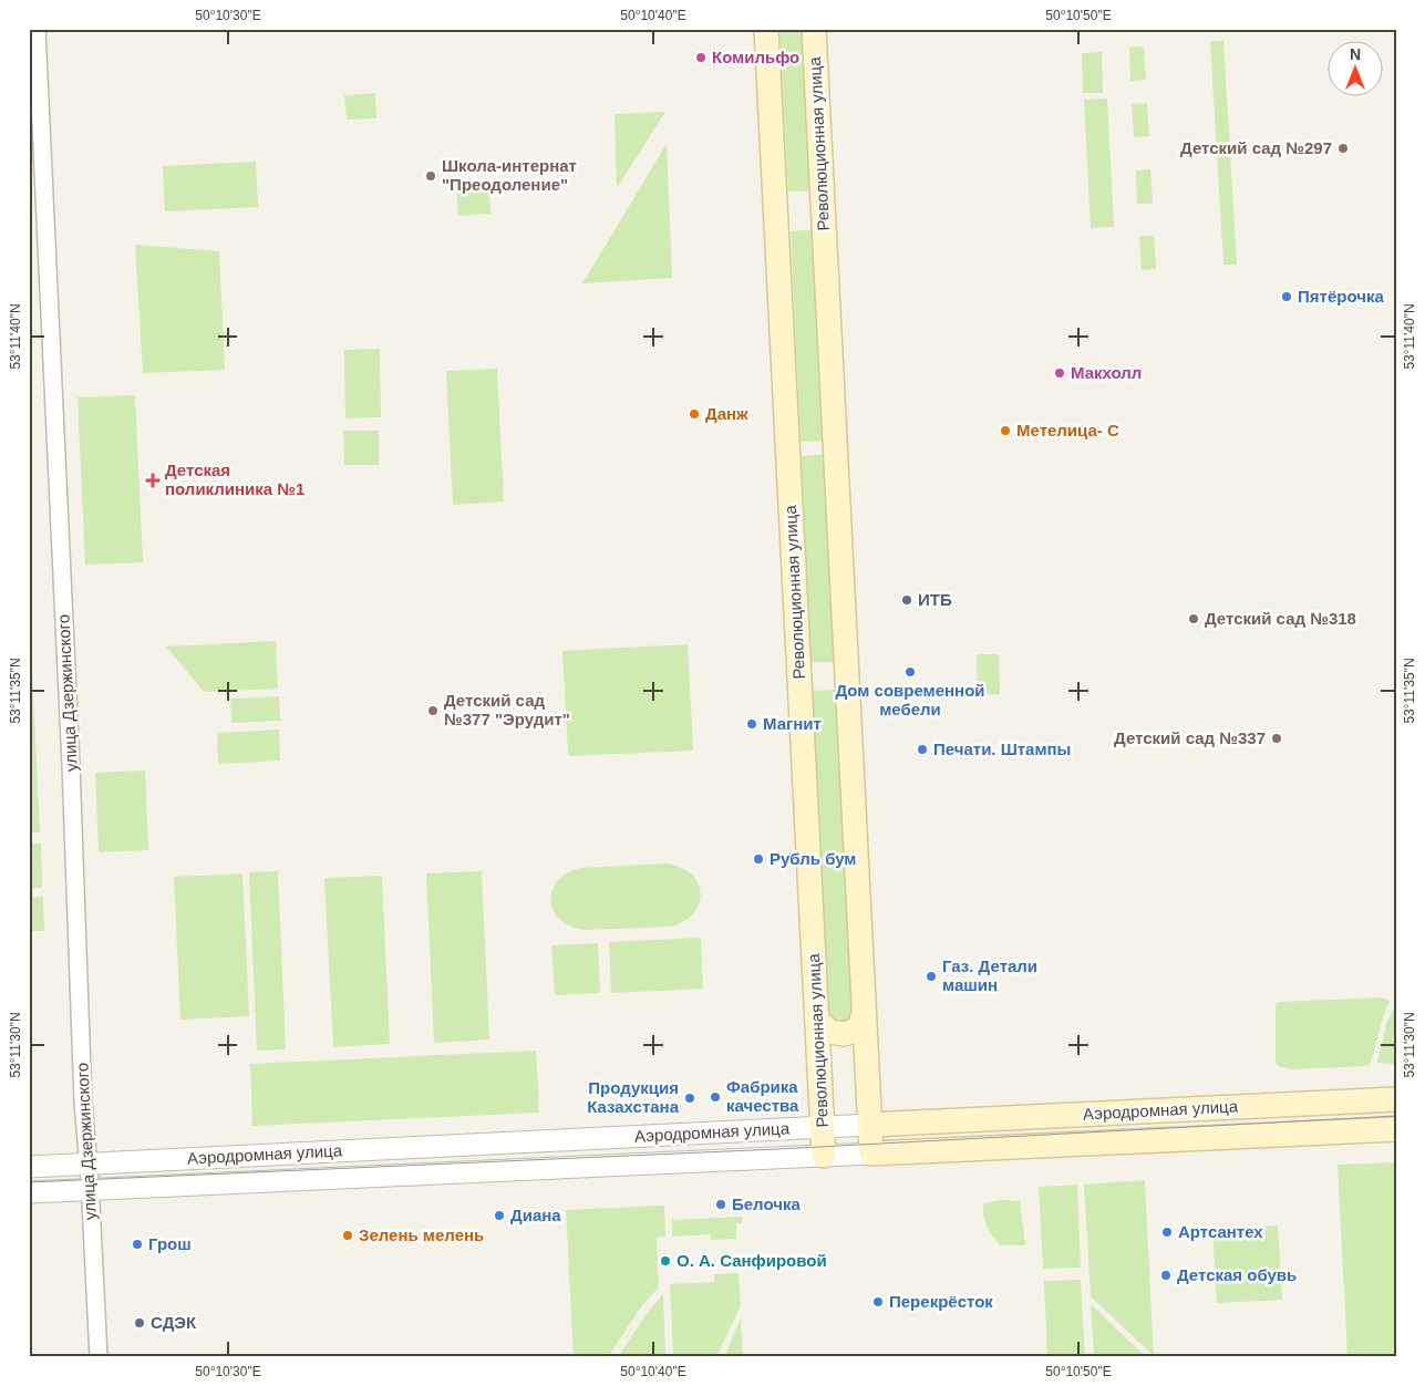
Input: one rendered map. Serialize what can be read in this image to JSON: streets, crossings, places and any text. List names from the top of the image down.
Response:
{
  "streets": {
    "main road": ["Революционная улица", "Аэродромная улица"],
    "street": ["улица Дзержинского"]
  },
  "crossings": [
    ["Революционная улица", "Аэродромная улица"],
    ["улица Дзержинского", "Аэродромная улица"]
  ],
  "places": {
    "other": [
      "Комильфо",
      "Детский сад №297",
      "Школа-интернат \"Преодоление\"",
      "Пятёрочка",
      "Макхолл",
      "Данж",
      "Метелица- С",
      "ИТБ",
      "Детский сад №318",
      "Дом современной мебели",
      "Детский сад №377 \"Эрудит\"",
      "Магнит",
      "Детский сад №337",
      "Печати. Штампы",
      "Рубль бум",
      "Газ. Детали машин",
      "Фабрика качества",
      "Продукция Казахстана",
      "Белочка",
      "Диана",
      "Артсантех",
      "Зелень мелень",
      "Грош",
      "О. А. Санфировой",
      "Детская обувь",
      "Перекрёсток",
      "СДЭК"
    ],
    "health": ["Детская поликлиника №1"]
  },
  "north": "top",
  "coordinates": [
    "50°10'30\"E",
    "50°10'40\"E",
    "50°10'50\"E",
    "53°11'40\"N",
    "53°11'35\"N",
    "53°11'30\"N"
  ]
}
